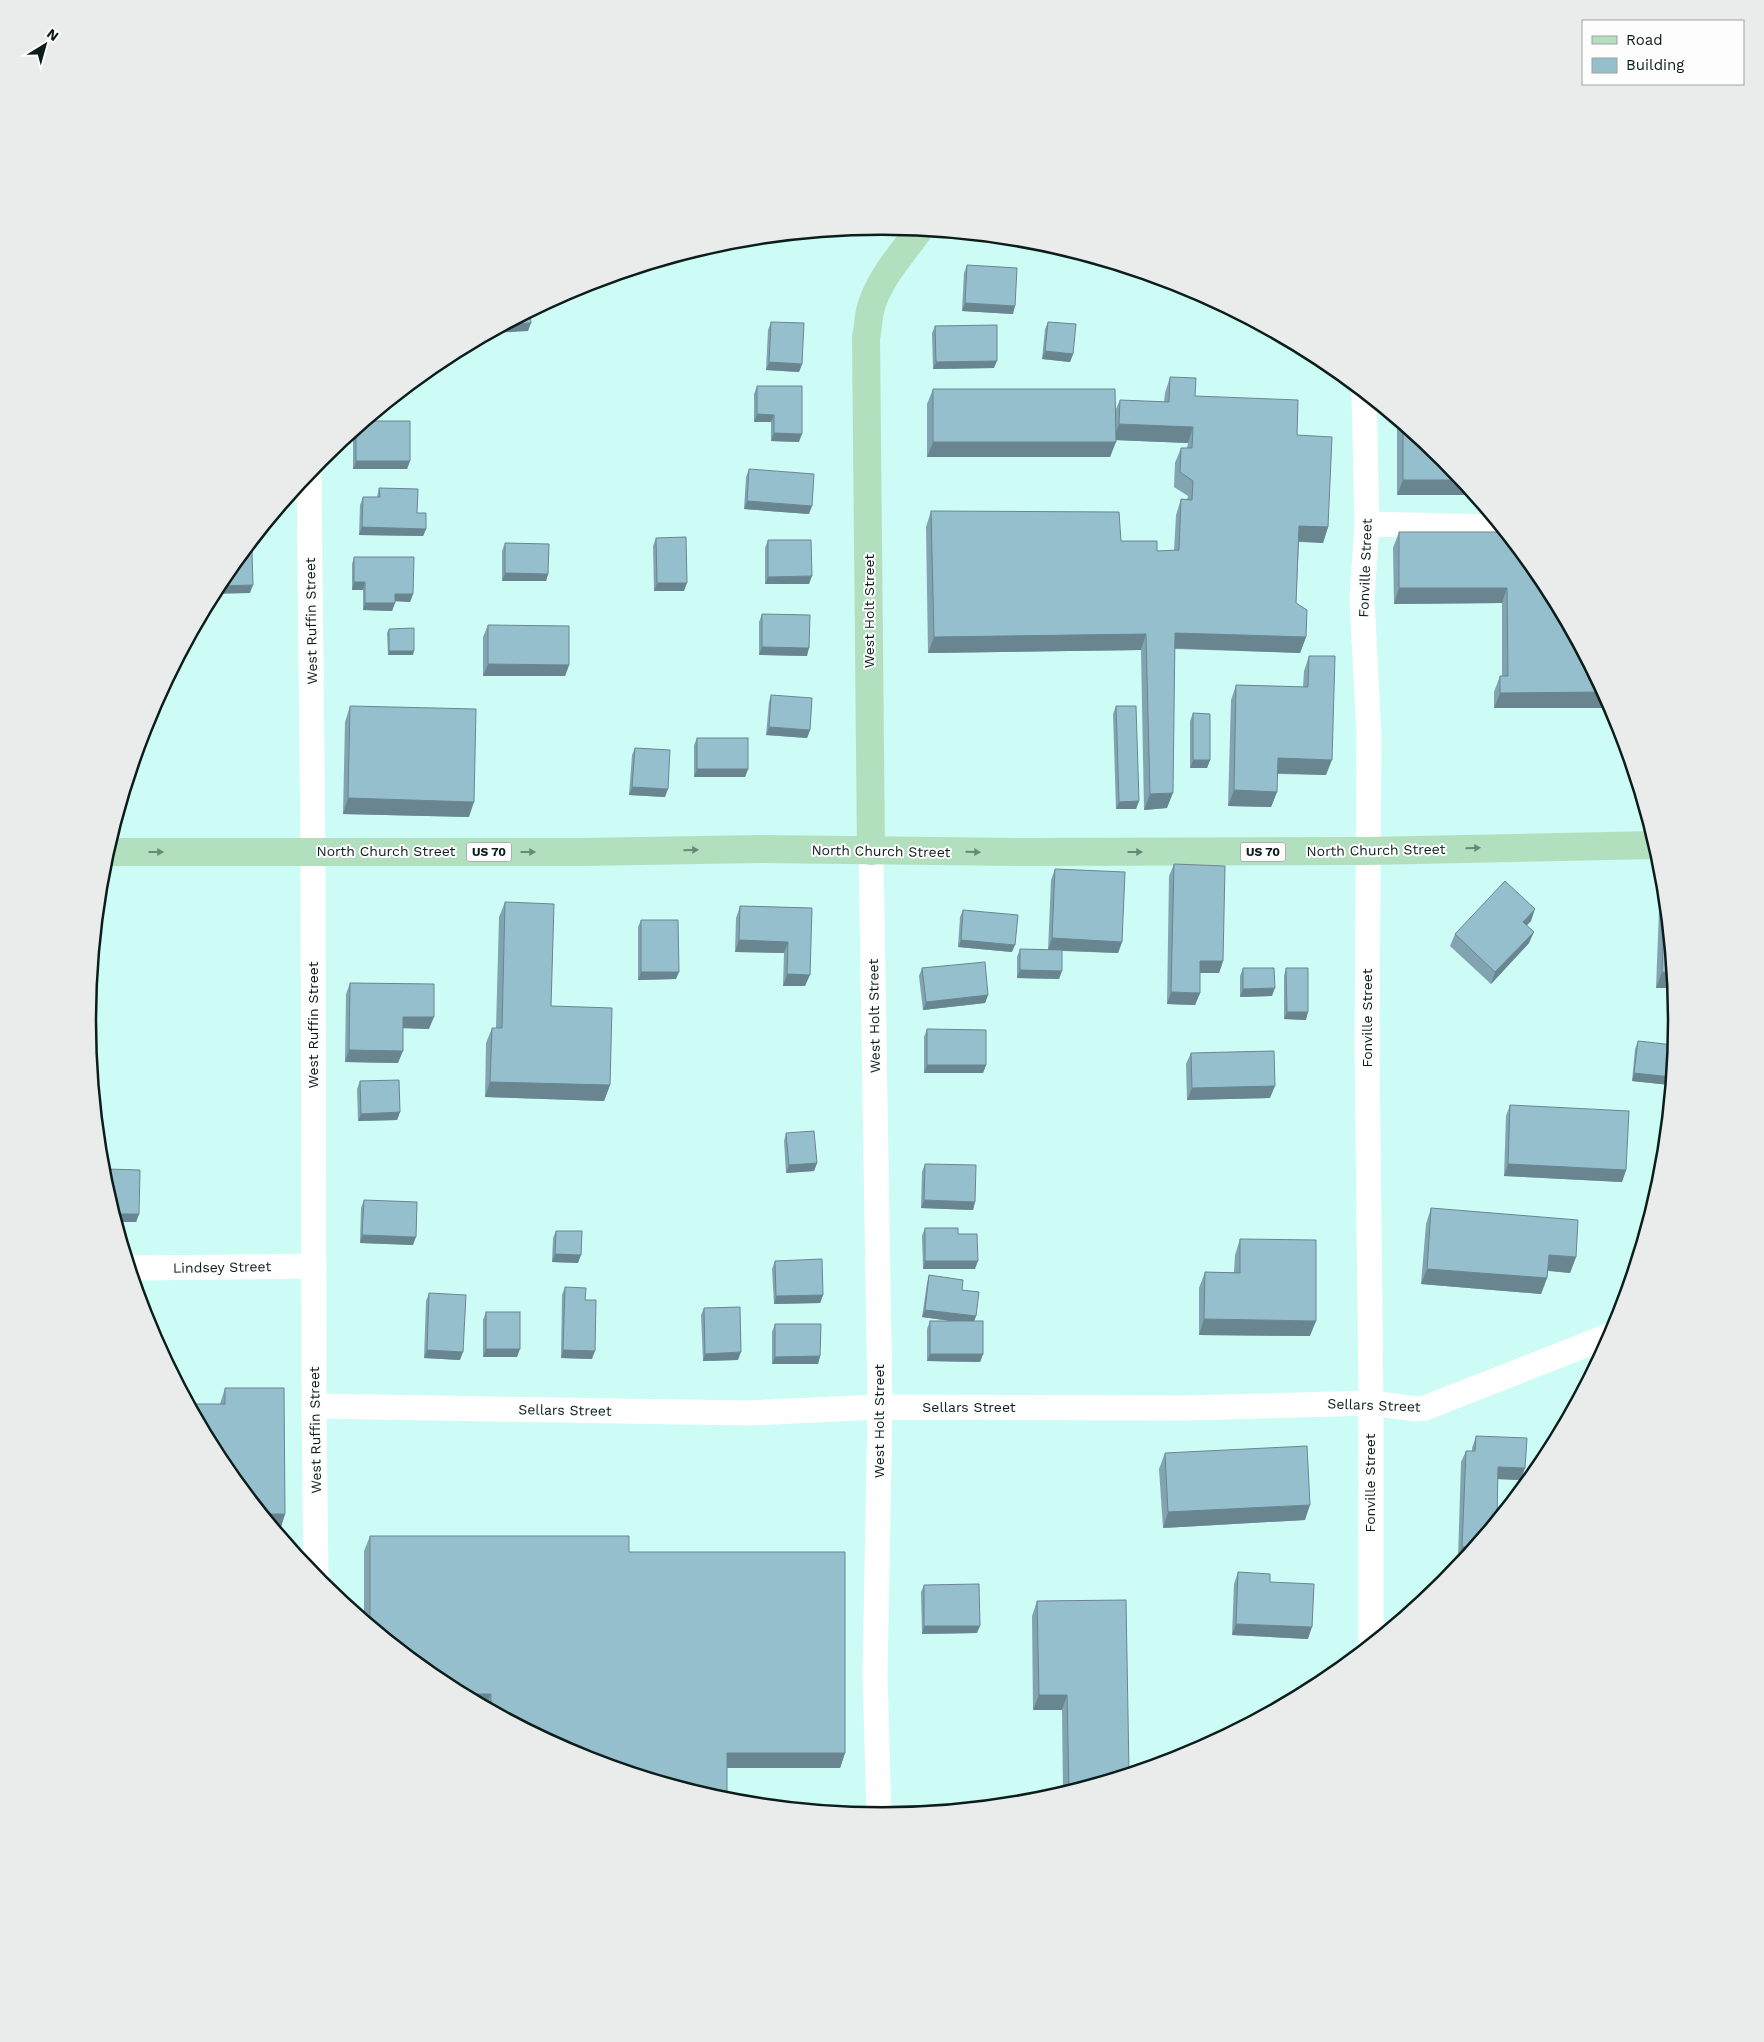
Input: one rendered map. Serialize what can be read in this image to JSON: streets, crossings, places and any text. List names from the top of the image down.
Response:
{
  "streets": {
    "main road": ["West Holt Street", "North Church Street", "US 70"],
    "street": [
      "Fonville Street",
      "West Ruffin Street",
      "Lindsey Street",
      "Sellars Street"
    ]
  },
  "crossings": [
    ["Fonville Street", "North Church Street"],
    ["Fonville Street", "Sellars Street"],
    ["West Holt Street", "North Church Street"],
    ["West Holt Street", "Sellars Street"],
    ["West Ruffin Street", "North Church Street"],
    ["West Ruffin Street", "Lindsey Street"],
    ["West Ruffin Street", "Sellars Street"]
  ],
  "one_way": ["North Church Street"],
  "legend": ["Road", "Building"],
  "north": "top right"
}
